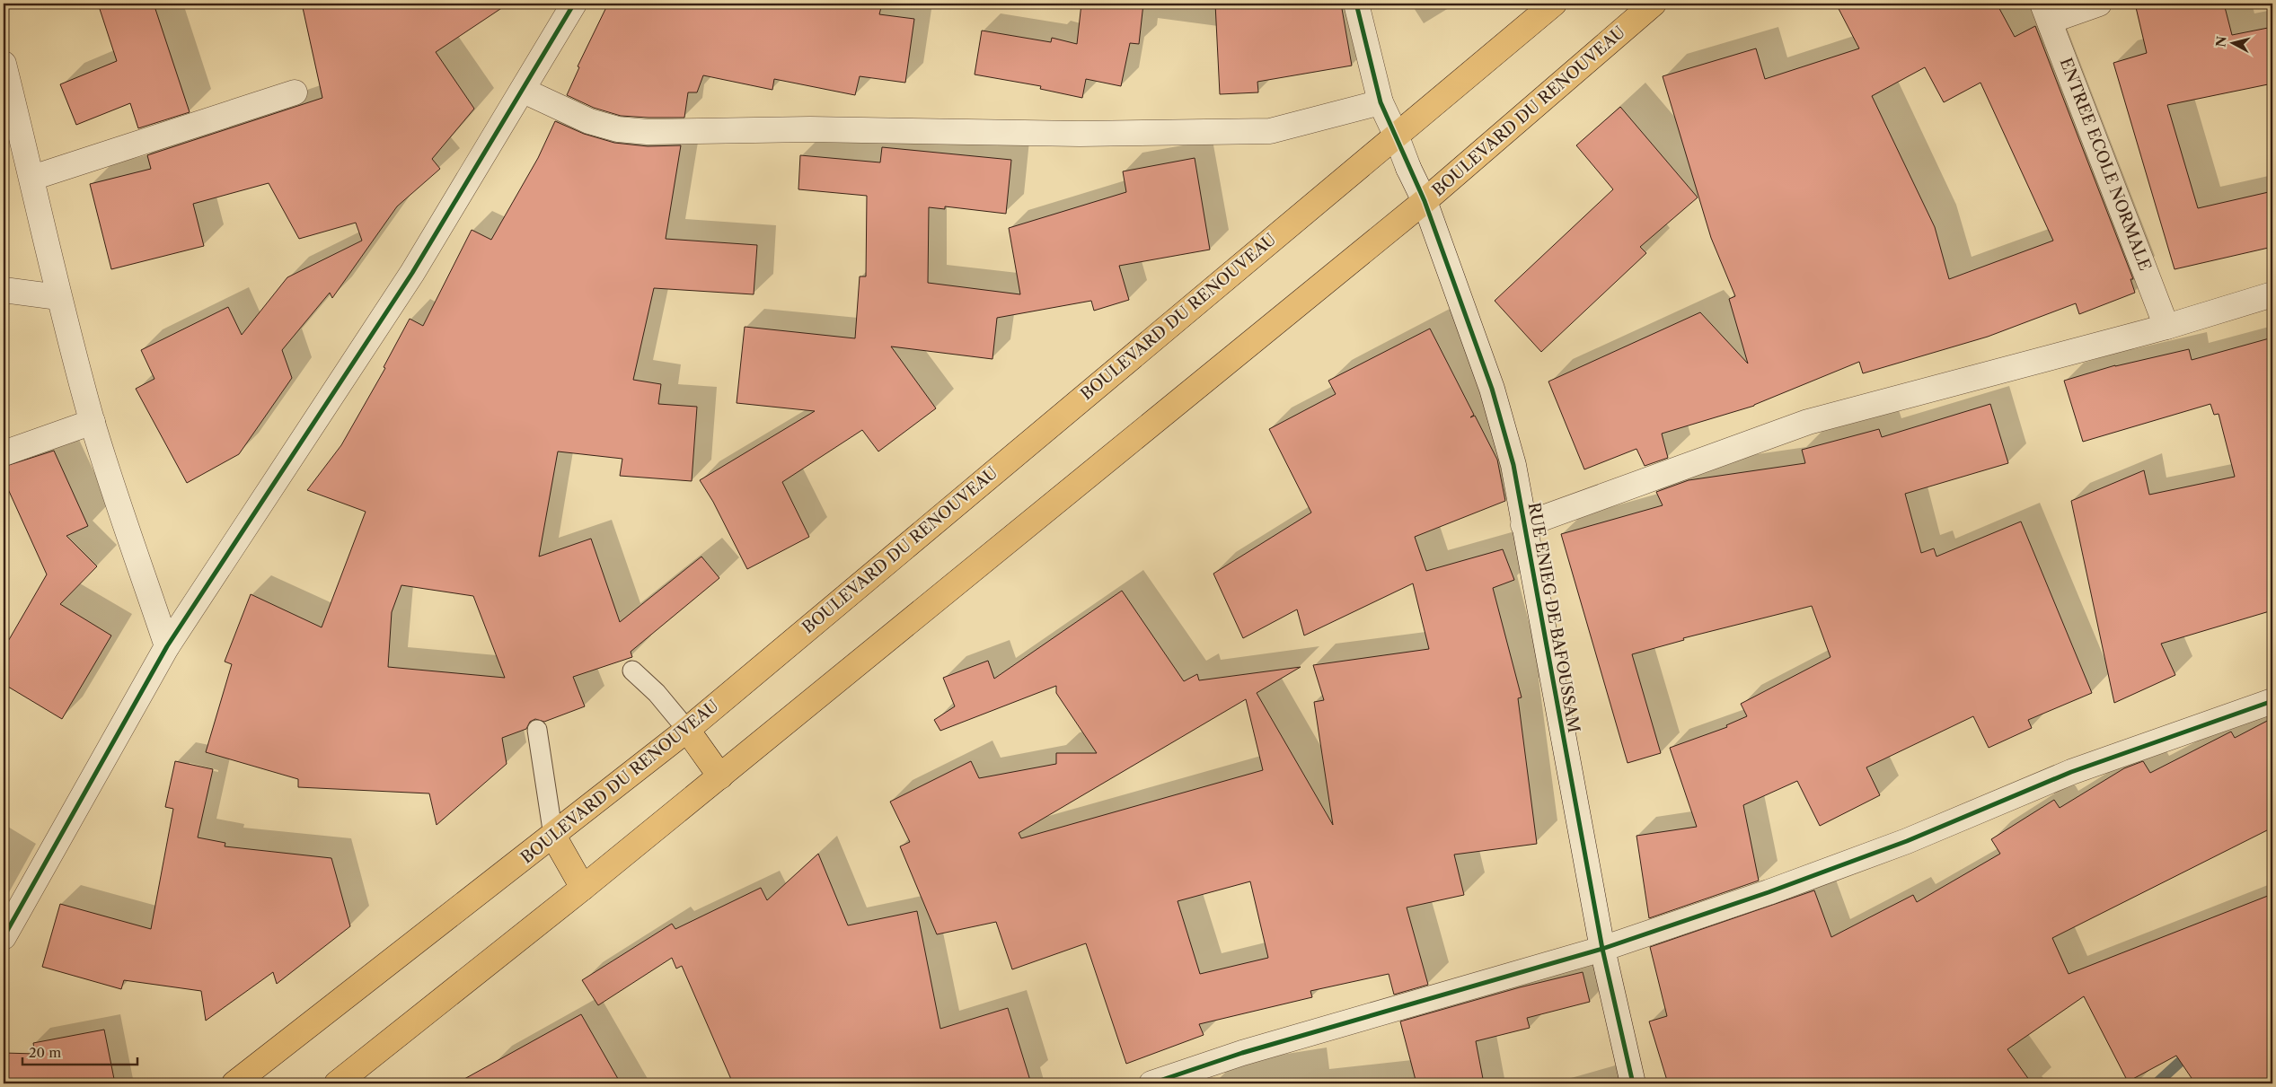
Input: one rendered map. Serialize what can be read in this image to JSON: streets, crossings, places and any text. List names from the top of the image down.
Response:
{
  "streets": {
    "highway": ["BOULEVARD DU RENOUVEAU"],
    "street": ["ENTREE ECOLE NORMALE", "RUE ENIEG DE BAFOUSSAM"]
  },
  "crossings": [
    ["BOULEVARD DU RENOUVEAU", "RUE ENIEG DE BAFOUSSAM"]
  ],
  "scale_bar": "20 m",
  "north": "left"
}
